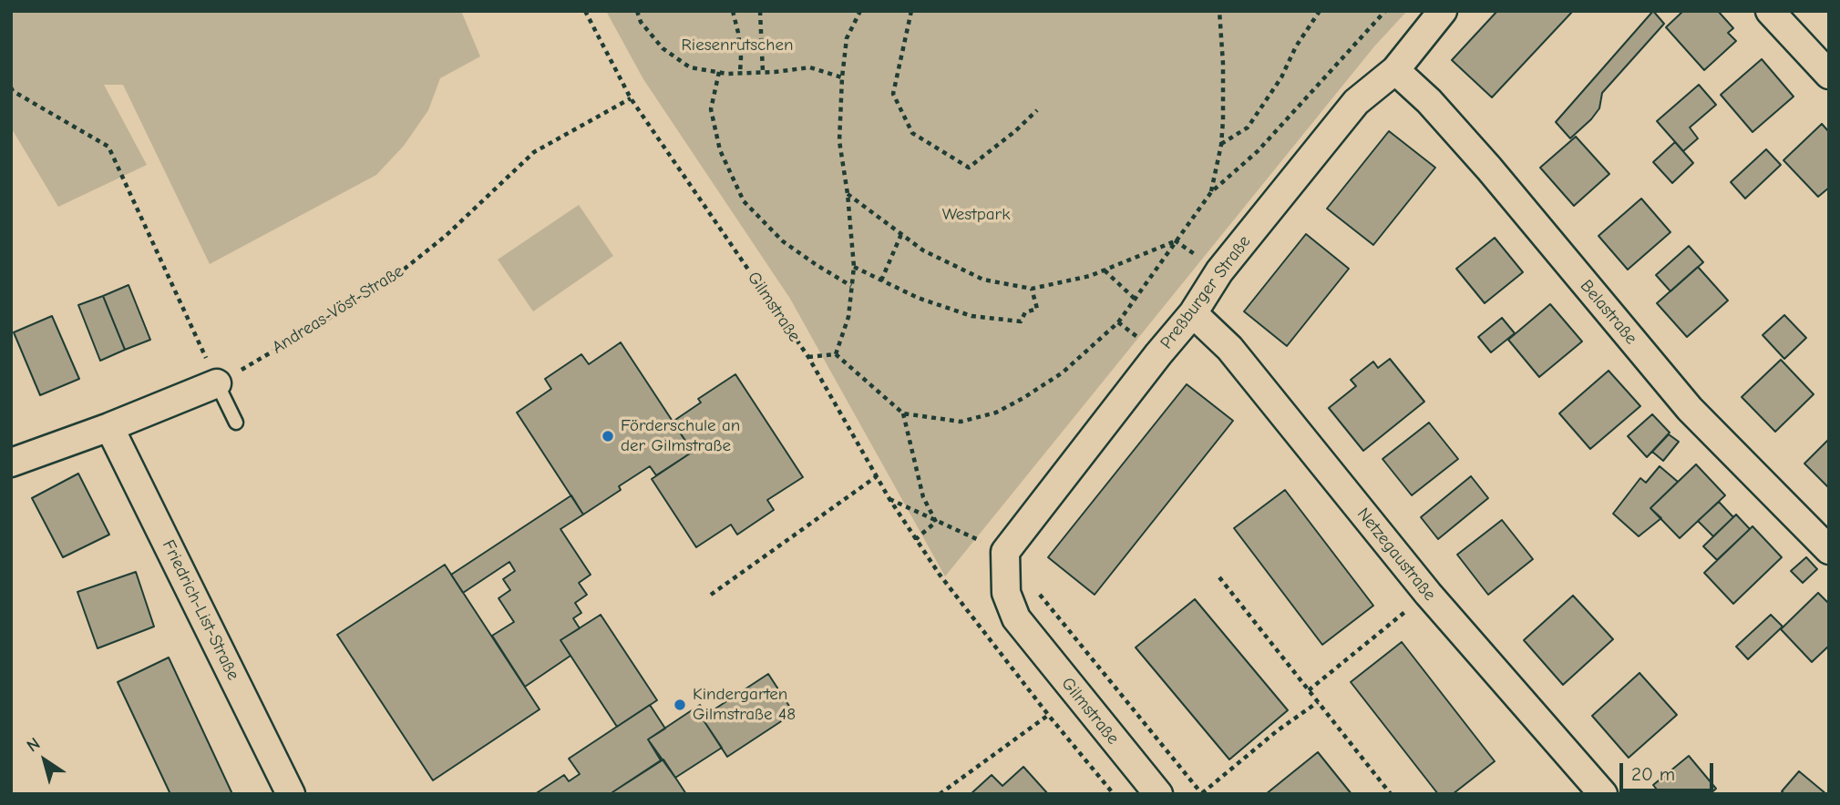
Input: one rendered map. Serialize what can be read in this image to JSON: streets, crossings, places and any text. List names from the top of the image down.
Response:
{
  "streets": {
    "street": [
      "Preßburger Straße",
      "Gilmstraße",
      "Belastraße",
      "Netzegaustraße",
      "Friedrich-List-Straße"
    ],
    "path": ["Andreas-Vöst-Straße"]
  },
  "crossings": [
    ["Preßburger Straße", "Gilmstraße"],
    ["Preßburger Straße", "Belastraße"],
    ["Preßburger Straße", "Netzegaustraße"],
    ["Gilmstraße", "Andreas-Vöst-Straße"]
  ],
  "parks": ["Riesenrutschen", "Westpark"],
  "places": ["Förderschule an der Gilmstraße", "Kindergarten Gilmstraße 48"],
  "scale_bar": "20 m",
  "north": "top left"
}
